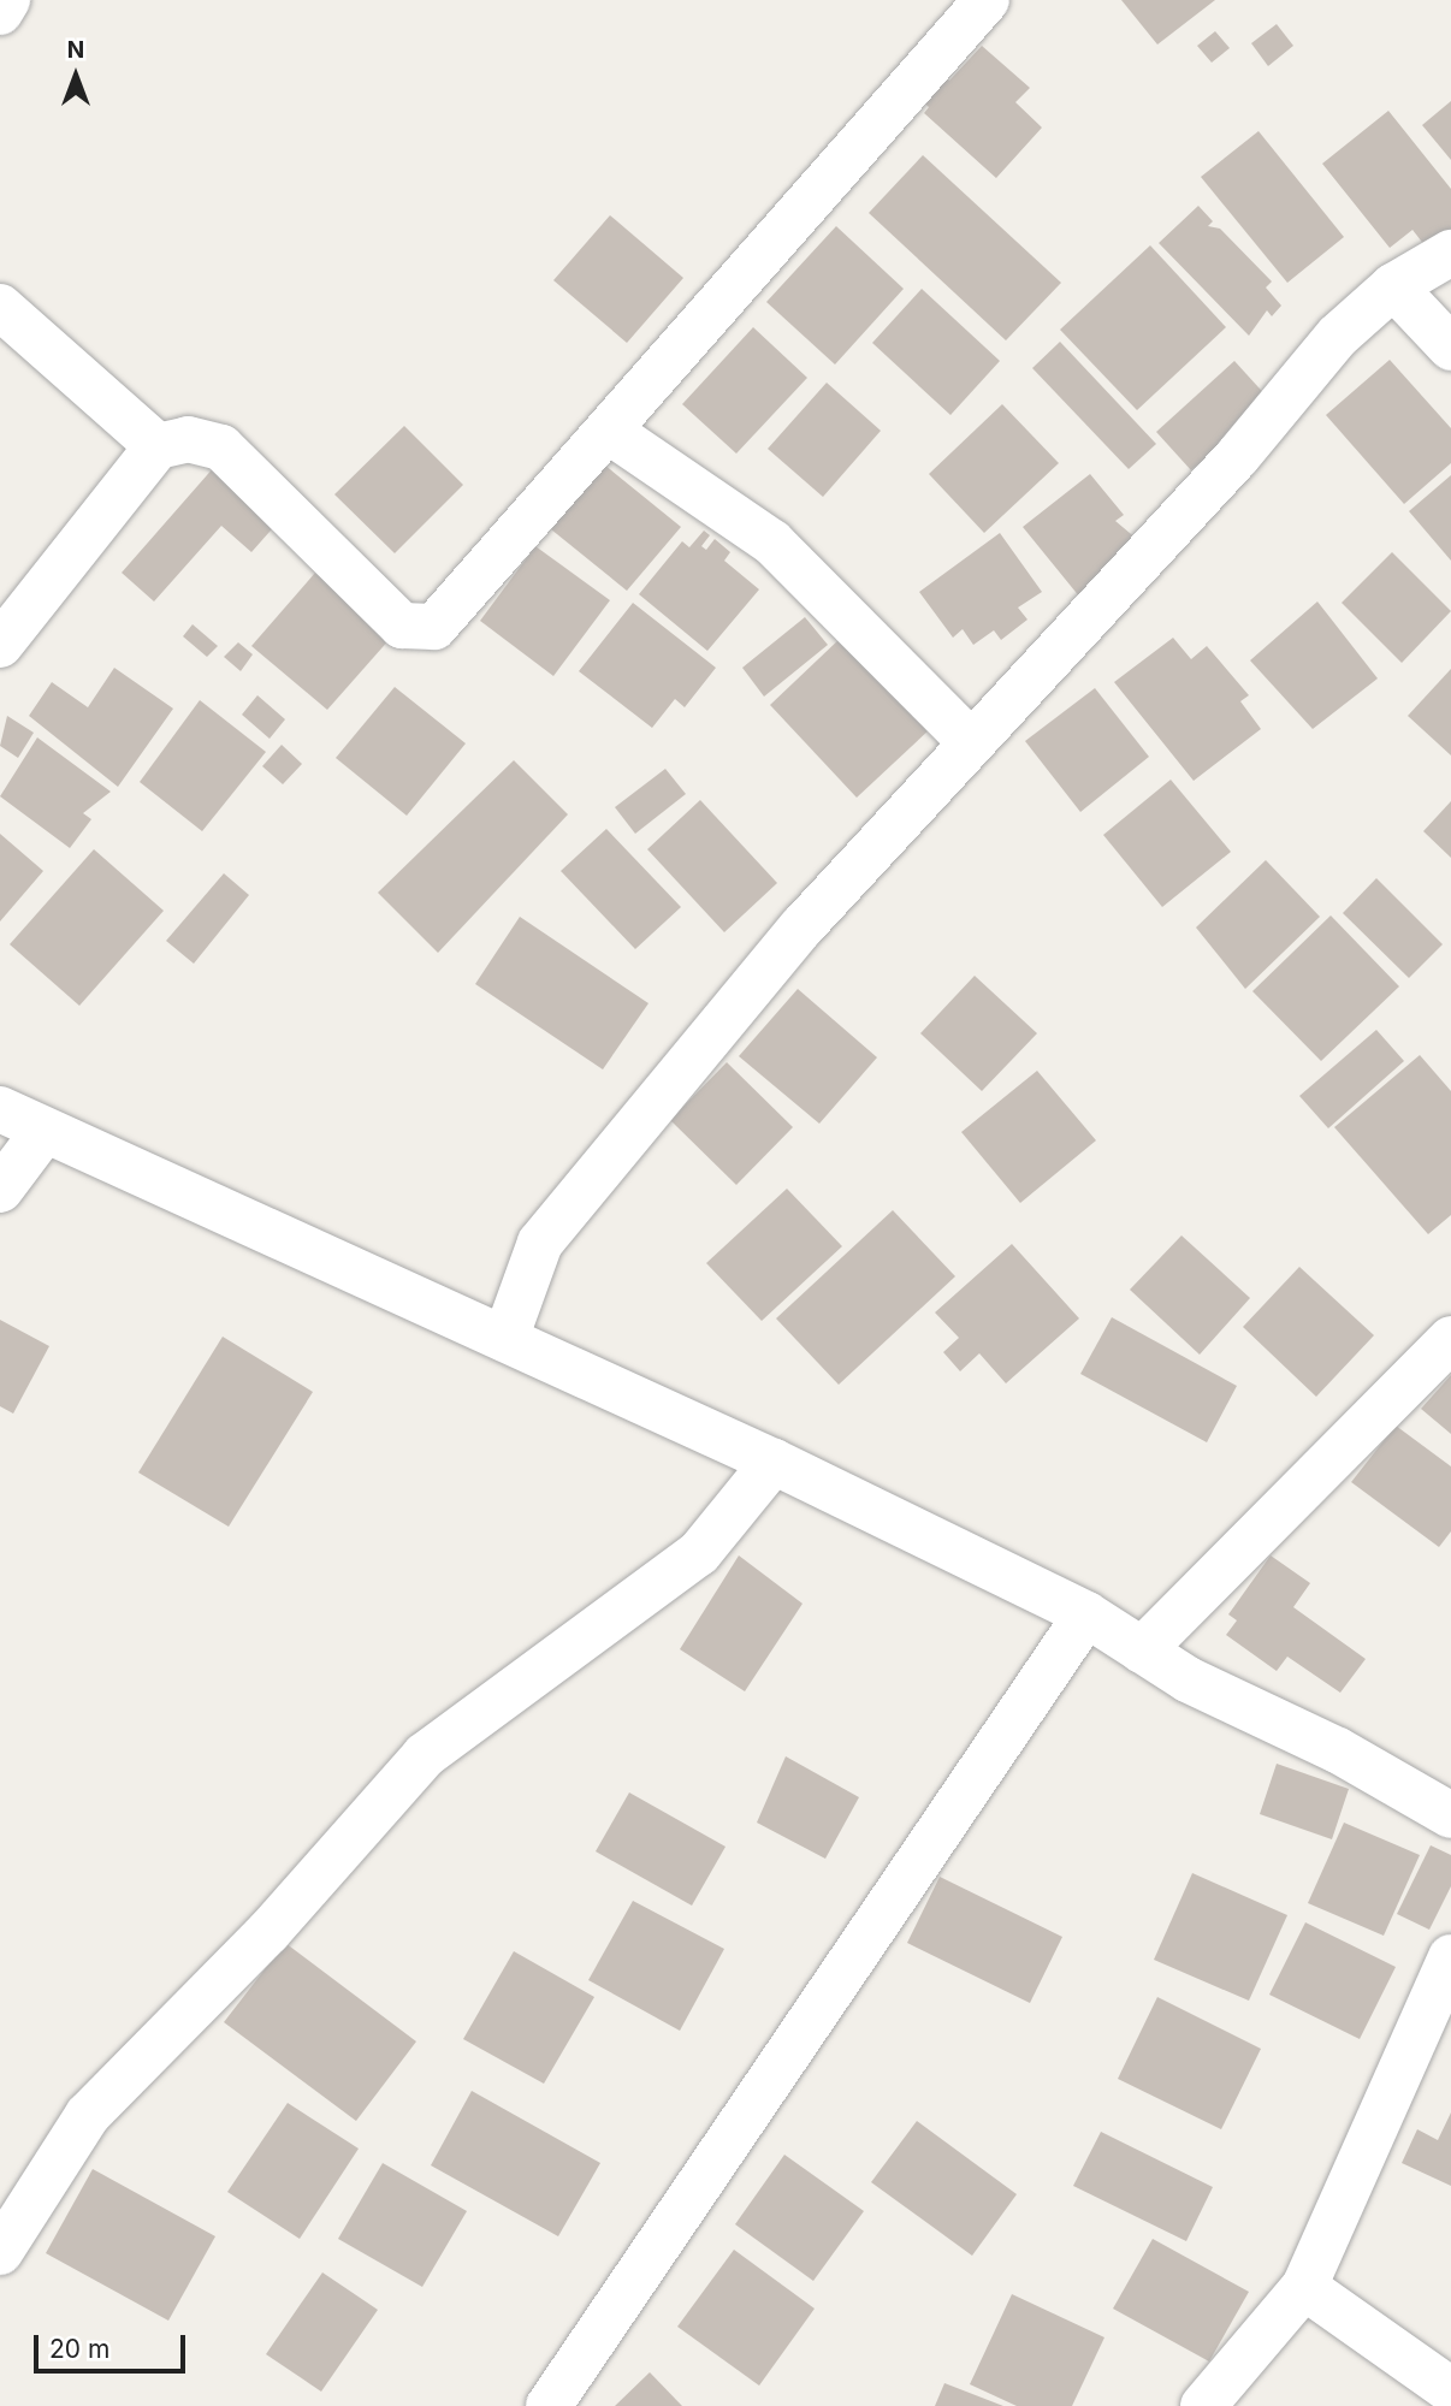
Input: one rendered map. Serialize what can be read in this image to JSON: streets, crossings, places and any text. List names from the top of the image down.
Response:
{
  "scale_bar": "20 m",
  "north": "top"
}
